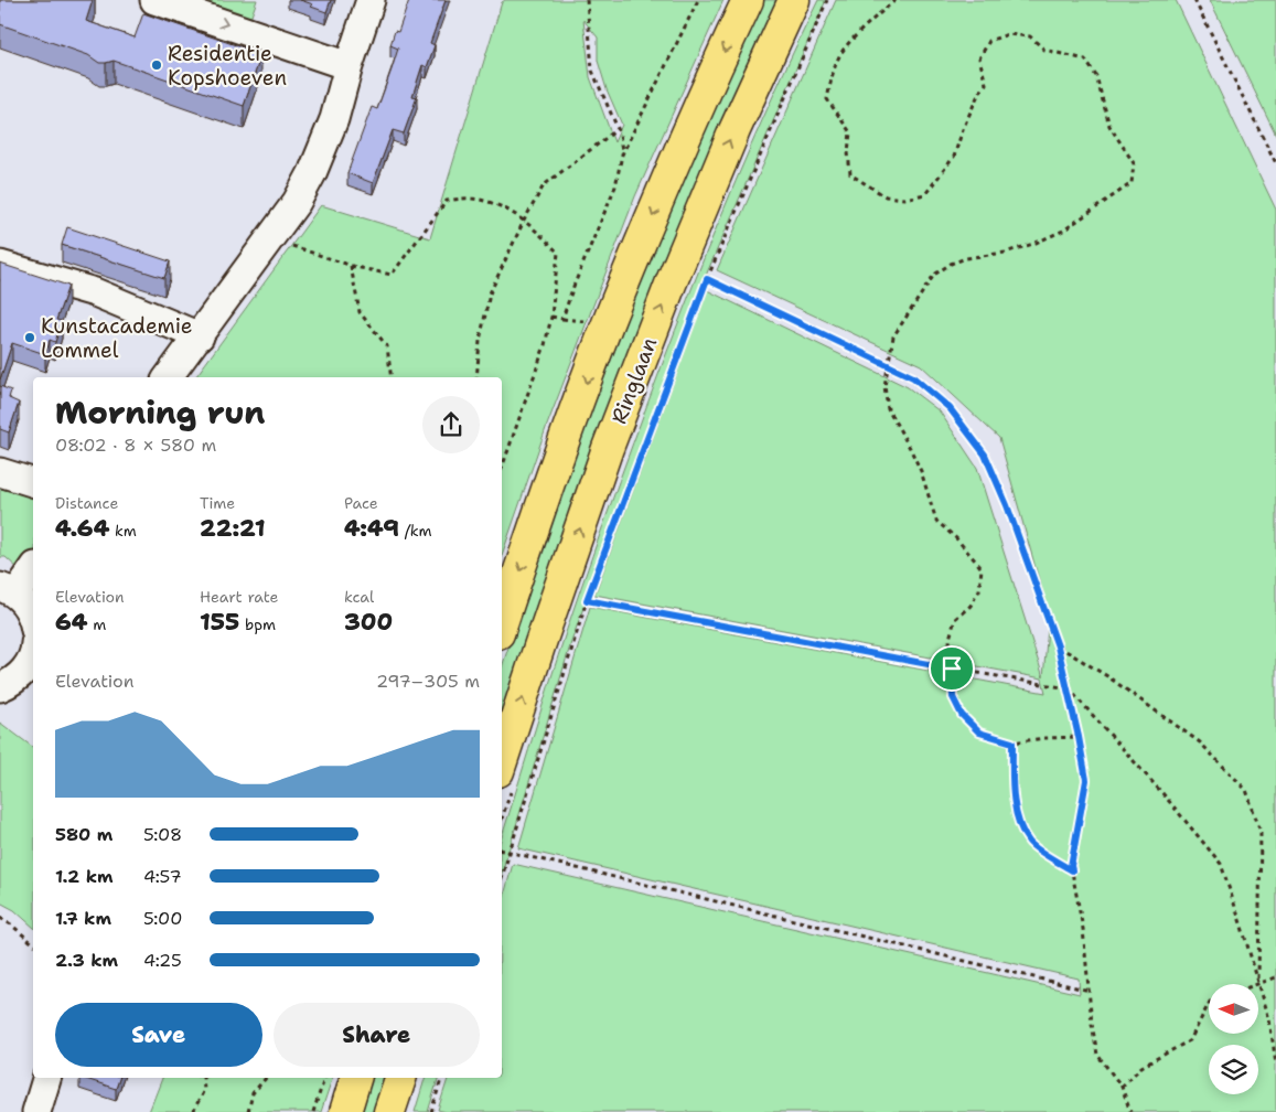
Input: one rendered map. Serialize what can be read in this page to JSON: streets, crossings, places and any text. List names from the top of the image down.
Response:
{
  "streets": {
    "main road": ["Ringlaan"]
  },
  "places": ["Residentie Kopshoeven", "Kunstacademie Lommel"],
  "north": "left",
  "page": {
    "heading": ["Morning run", "08:02 · 8 × 580 m"],
    "stats": [
      ["Distance", "4.64 km"],
      ["Time", "22:21"],
      ["Pace", "4:49 /km"],
      ["Elevation", "64 m"],
      ["Heart rate", "155 bpm"],
      ["kcal", "300"]
    ],
    "chart": ["Elevation", "297–305 m"],
    "list": [
      {
        "name": "580 m",
        "note": "5:08"
      },
      {
        "name": "1.2 km",
        "note": "4:57"
      },
      {
        "name": "1.7 km",
        "note": "5:00"
      },
      {
        "name": "2.3 km",
        "note": "4:25"
      }
    ],
    "buttons": ["Save", "Share"]
  }
}
